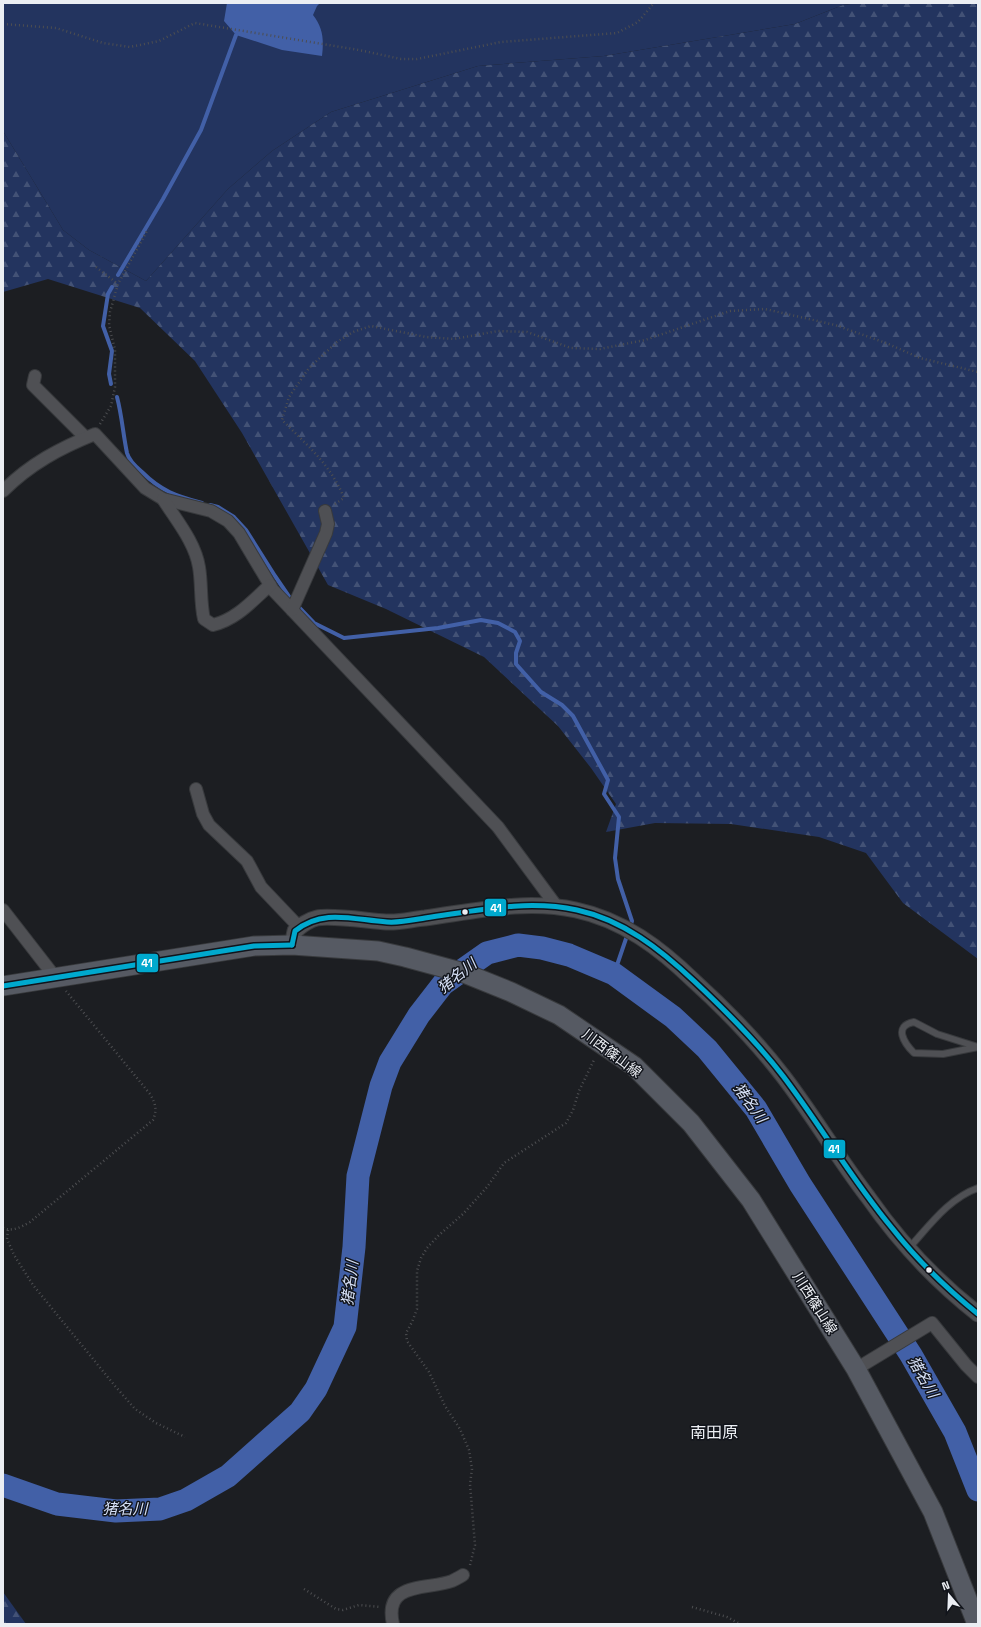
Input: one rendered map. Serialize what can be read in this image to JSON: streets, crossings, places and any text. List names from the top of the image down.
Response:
{
  "streets": {
    "main road": ["川西篠山線"]
  },
  "districts": ["南田原"],
  "water": ["猪名川"],
  "lines": ["transit line 41"],
  "north": "top"
}
